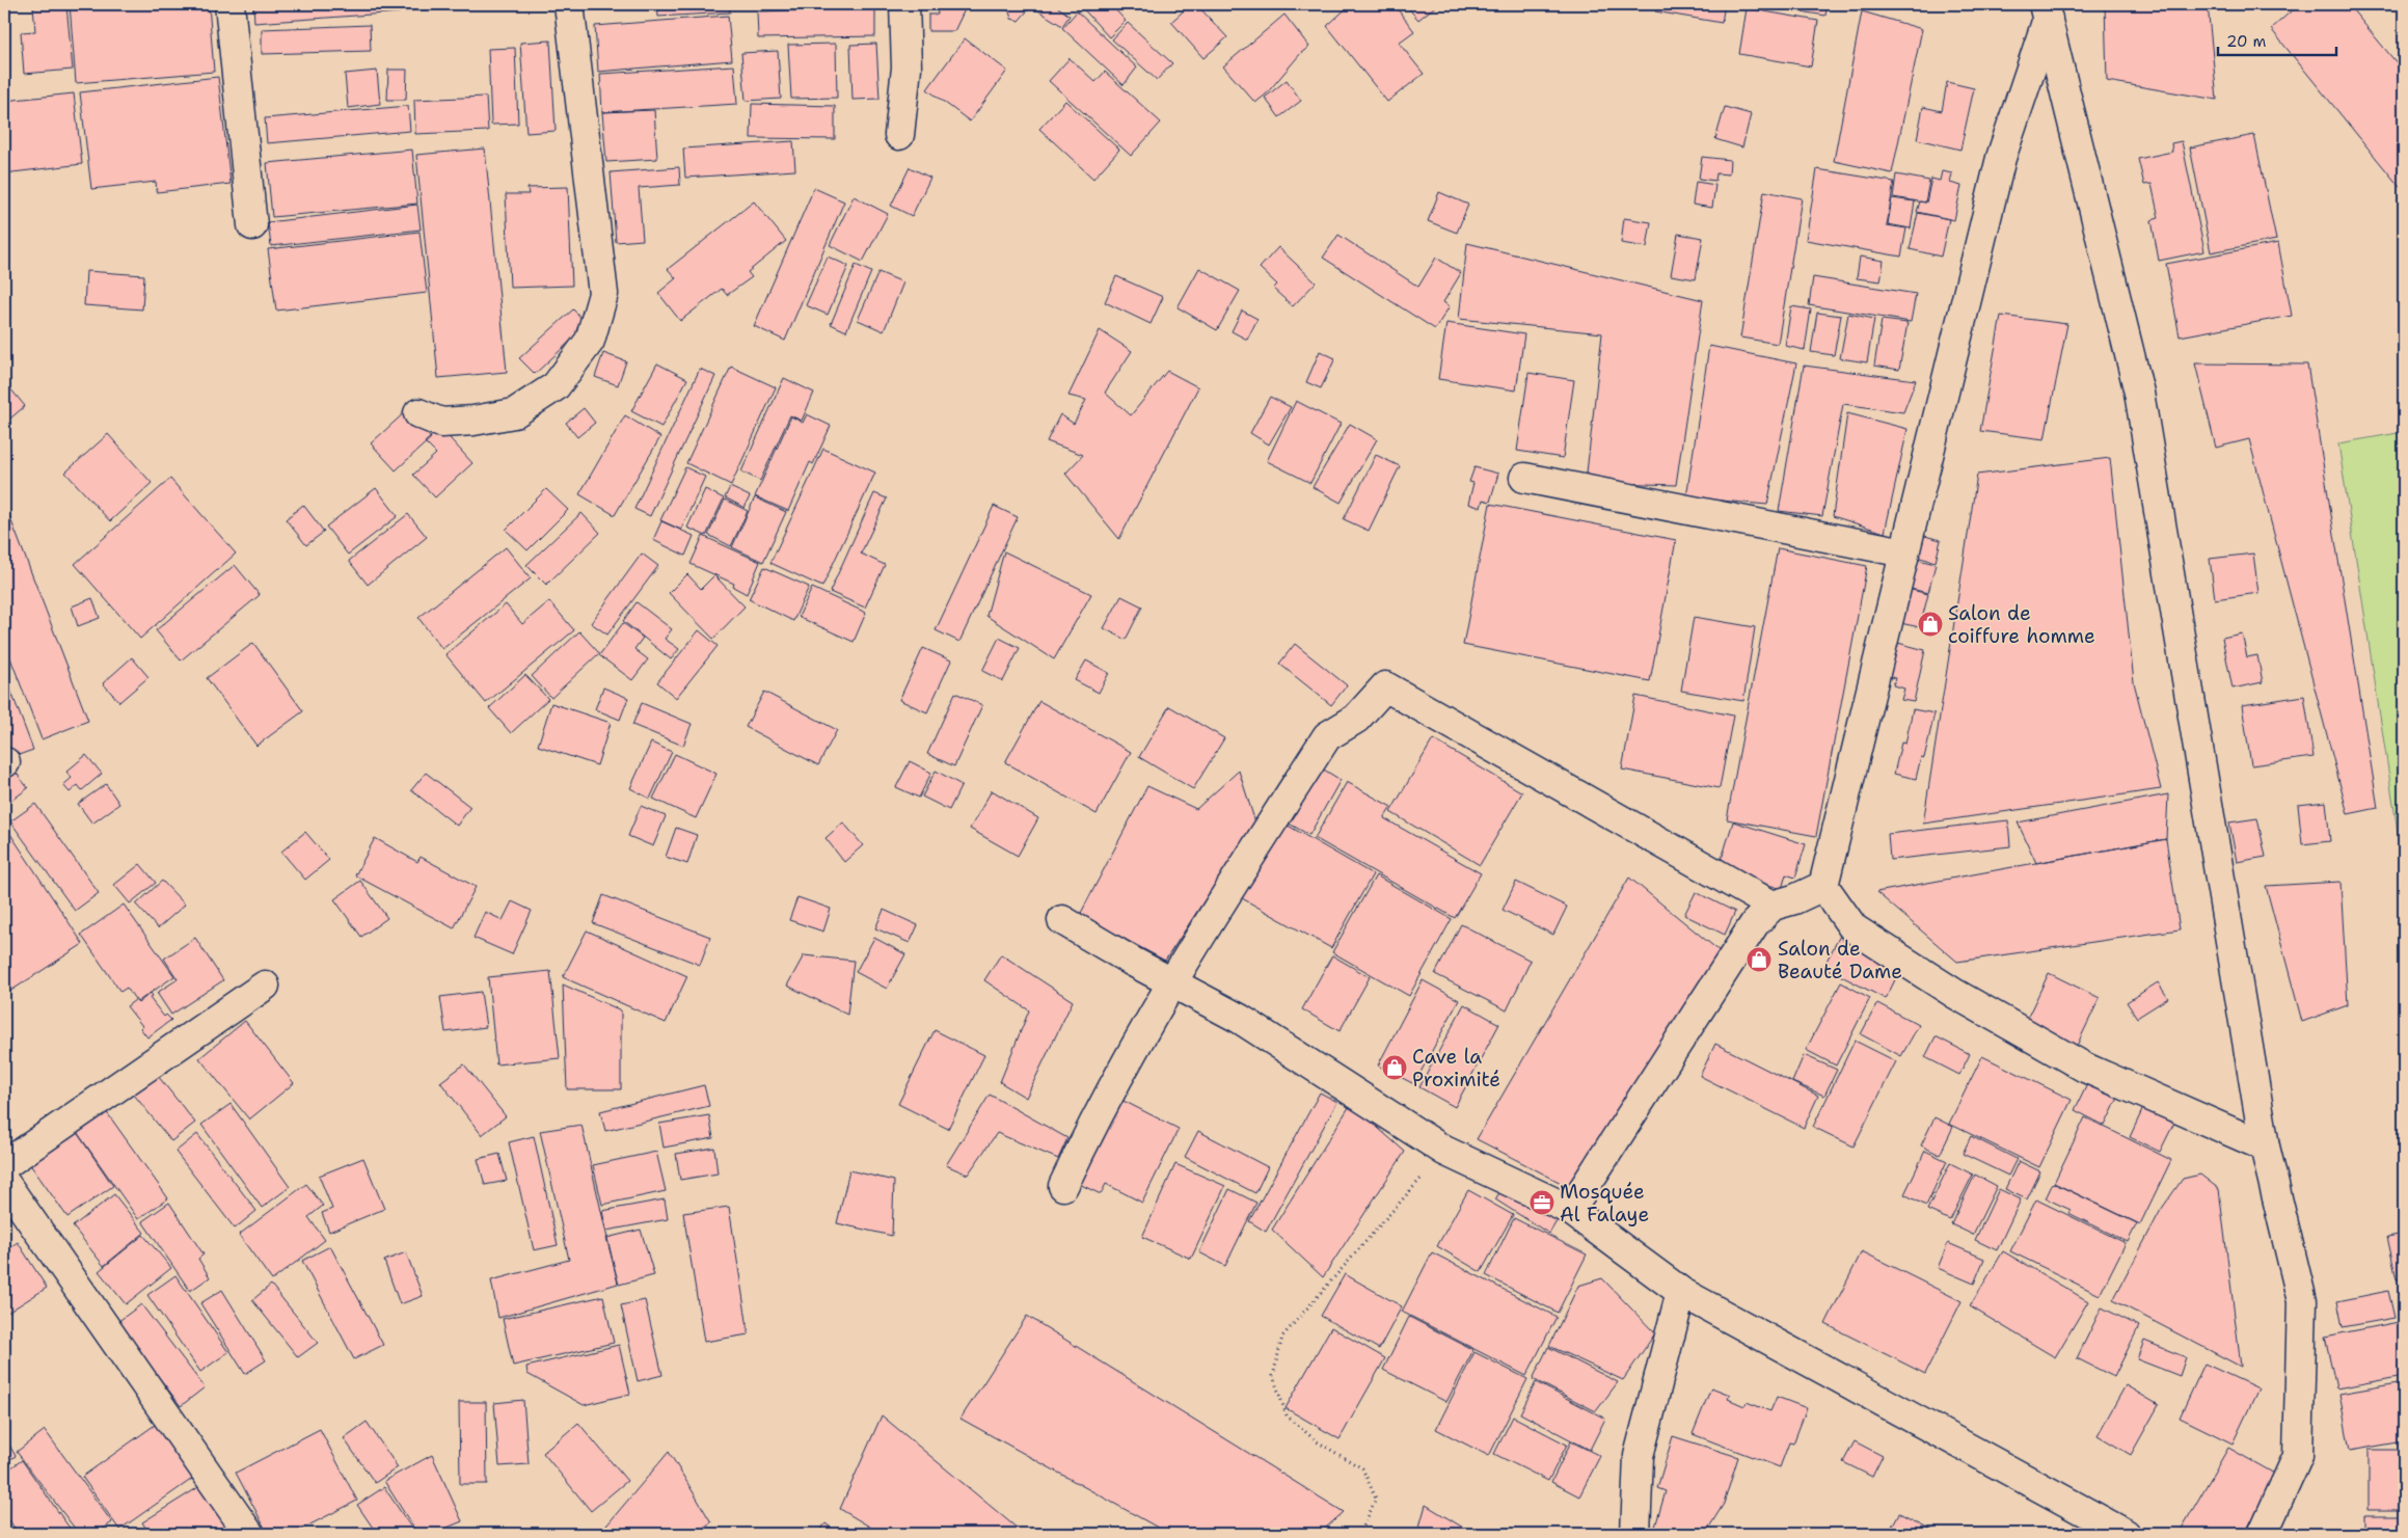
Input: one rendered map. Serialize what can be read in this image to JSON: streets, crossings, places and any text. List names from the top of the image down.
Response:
{
  "places": {
    "shop": ["Salon de coiffure homme", "Salon de Beauté Dame", "Cave la Proximité"],
    "office": ["Mosquée Al Falaye"]
  },
  "scale_bar": "20 m"
}
